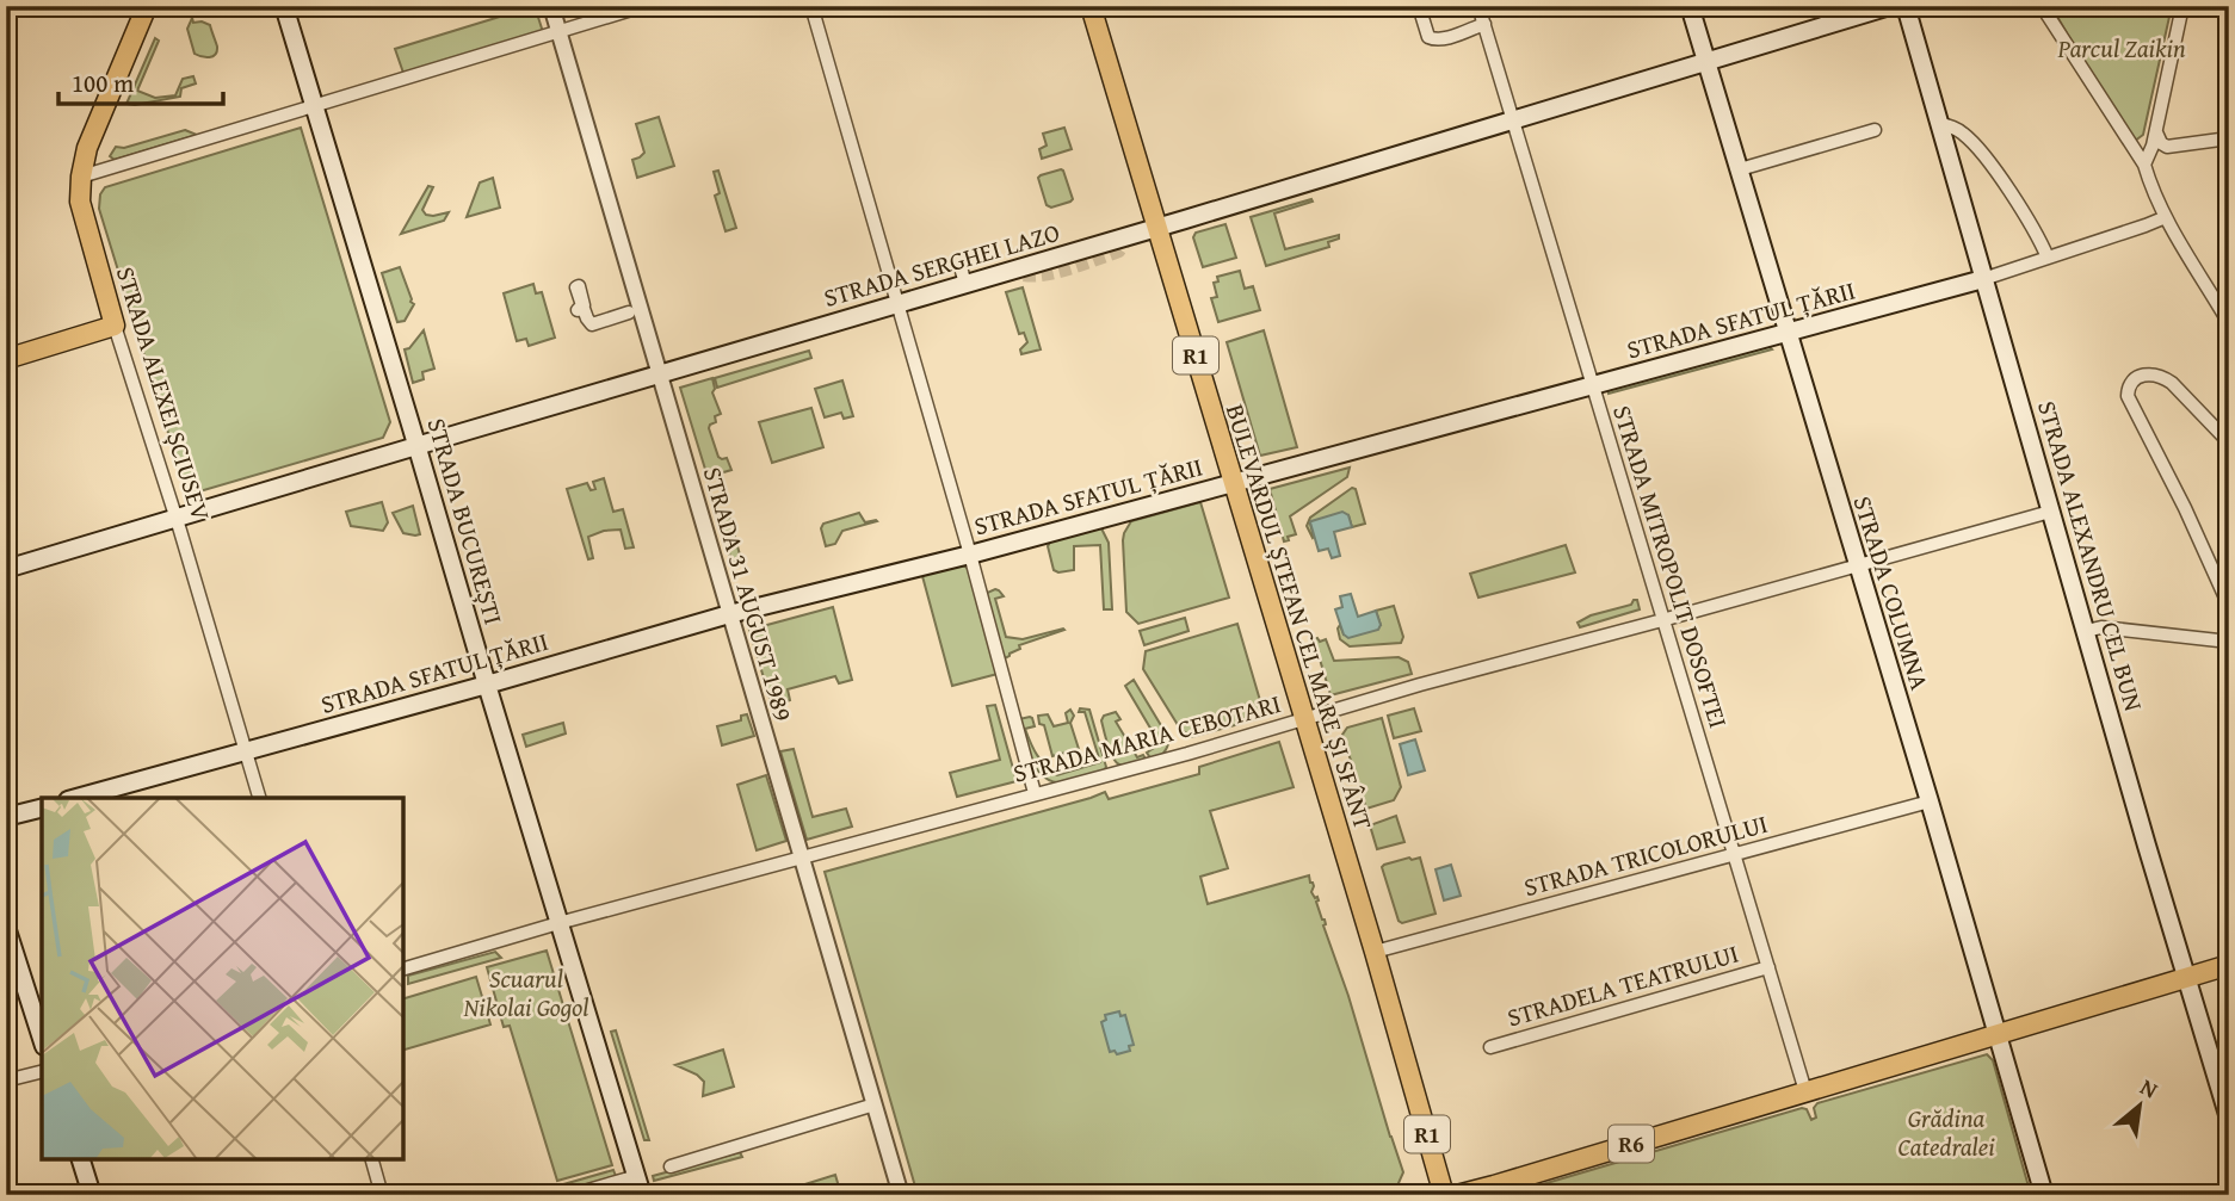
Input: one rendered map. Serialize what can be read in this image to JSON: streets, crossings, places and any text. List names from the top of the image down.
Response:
{
  "streets": {
    "main road": [
      "STRADA SERGHEI LAZO",
      "STRADA SFATUL ȚĂRII",
      "R1",
      "STRADA ALEXEI ȘCIUSEV",
      "STRADA BUCUREȘTI",
      "STRADA ALEXANDRU CEL BUN",
      "STRADA COLUMNA",
      "BULEVARDUL ȘTEFAN CEL MARE ȘI SFÂNT",
      "R6"
    ],
    "street": [
      "STRADA MITROPOLIT DOSOFTEI",
      "STRADA 31 AUGUST 1989",
      "STRADA MARIA CEBOTARI",
      "STRADA TRICOLORULUI",
      "STRADELA TEATRULUI"
    ]
  },
  "crossings": [
    ["STRADA SERGHEI LAZO", "STRADA ALEXEI ȘCIUSEV"],
    ["STRADA SERGHEI LAZO", "STRADA BUCUREȘTI"],
    ["STRADA SERGHEI LAZO", "STRADA MITROPOLIT DOSOFTEI"],
    ["STRADA SERGHEI LAZO", "STRADA COLUMNA"],
    ["STRADA SERGHEI LAZO", "STRADA 31 AUGUST 1989"],
    ["STRADA SERGHEI LAZO", "BULEVARDUL ȘTEFAN CEL MARE ȘI SFÂNT"],
    ["STRADA SFATUL ȚĂRII", "STRADA ALEXEI ȘCIUSEV"],
    ["STRADA SFATUL ȚĂRII", "STRADA BUCUREȘTI"],
    ["STRADA SFATUL ȚĂRII", "STRADA ALEXANDRU CEL BUN"],
    ["STRADA SFATUL ȚĂRII", "STRADA MITROPOLIT DOSOFTEI"],
    ["STRADA SFATUL ȚĂRII", "STRADA COLUMNA"],
    ["STRADA SFATUL ȚĂRII", "STRADA 31 AUGUST 1989"],
    ["STRADA SFATUL ȚĂRII", "BULEVARDUL ȘTEFAN CEL MARE ȘI SFÂNT"],
    ["STRADA BUCUREȘTI", "STRADA MARIA CEBOTARI"],
    ["STRADA ALEXANDRU CEL BUN", "STRADA MARIA CEBOTARI"],
    ["STRADA ALEXANDRU CEL BUN", "R6"],
    ["STRADA MITROPOLIT DOSOFTEI", "STRADA MARIA CEBOTARI"],
    ["STRADA MITROPOLIT DOSOFTEI", "STRADA TRICOLORULUI"],
    ["STRADA MITROPOLIT DOSOFTEI", "STRADELA TEATRULUI"],
    ["STRADA MITROPOLIT DOSOFTEI", "R6"],
    ["STRADA COLUMNA", "STRADA MARIA CEBOTARI"],
    ["STRADA COLUMNA", "STRADA TRICOLORULUI"],
    ["STRADA COLUMNA", "R6"],
    ["STRADA 31 AUGUST 1989", "STRADA MARIA CEBOTARI"],
    ["BULEVARDUL ȘTEFAN CEL MARE ȘI SFÂNT", "STRADA MARIA CEBOTARI"],
    ["BULEVARDUL ȘTEFAN CEL MARE ȘI SFÂNT", "STRADA TRICOLORULUI"]
  ],
  "parks": ["Parcul Zaikin", "Scuarul Nikolai Gogol", "Grădina Catedralei"],
  "scale_bar": "100 m",
  "north": "top right"
}
